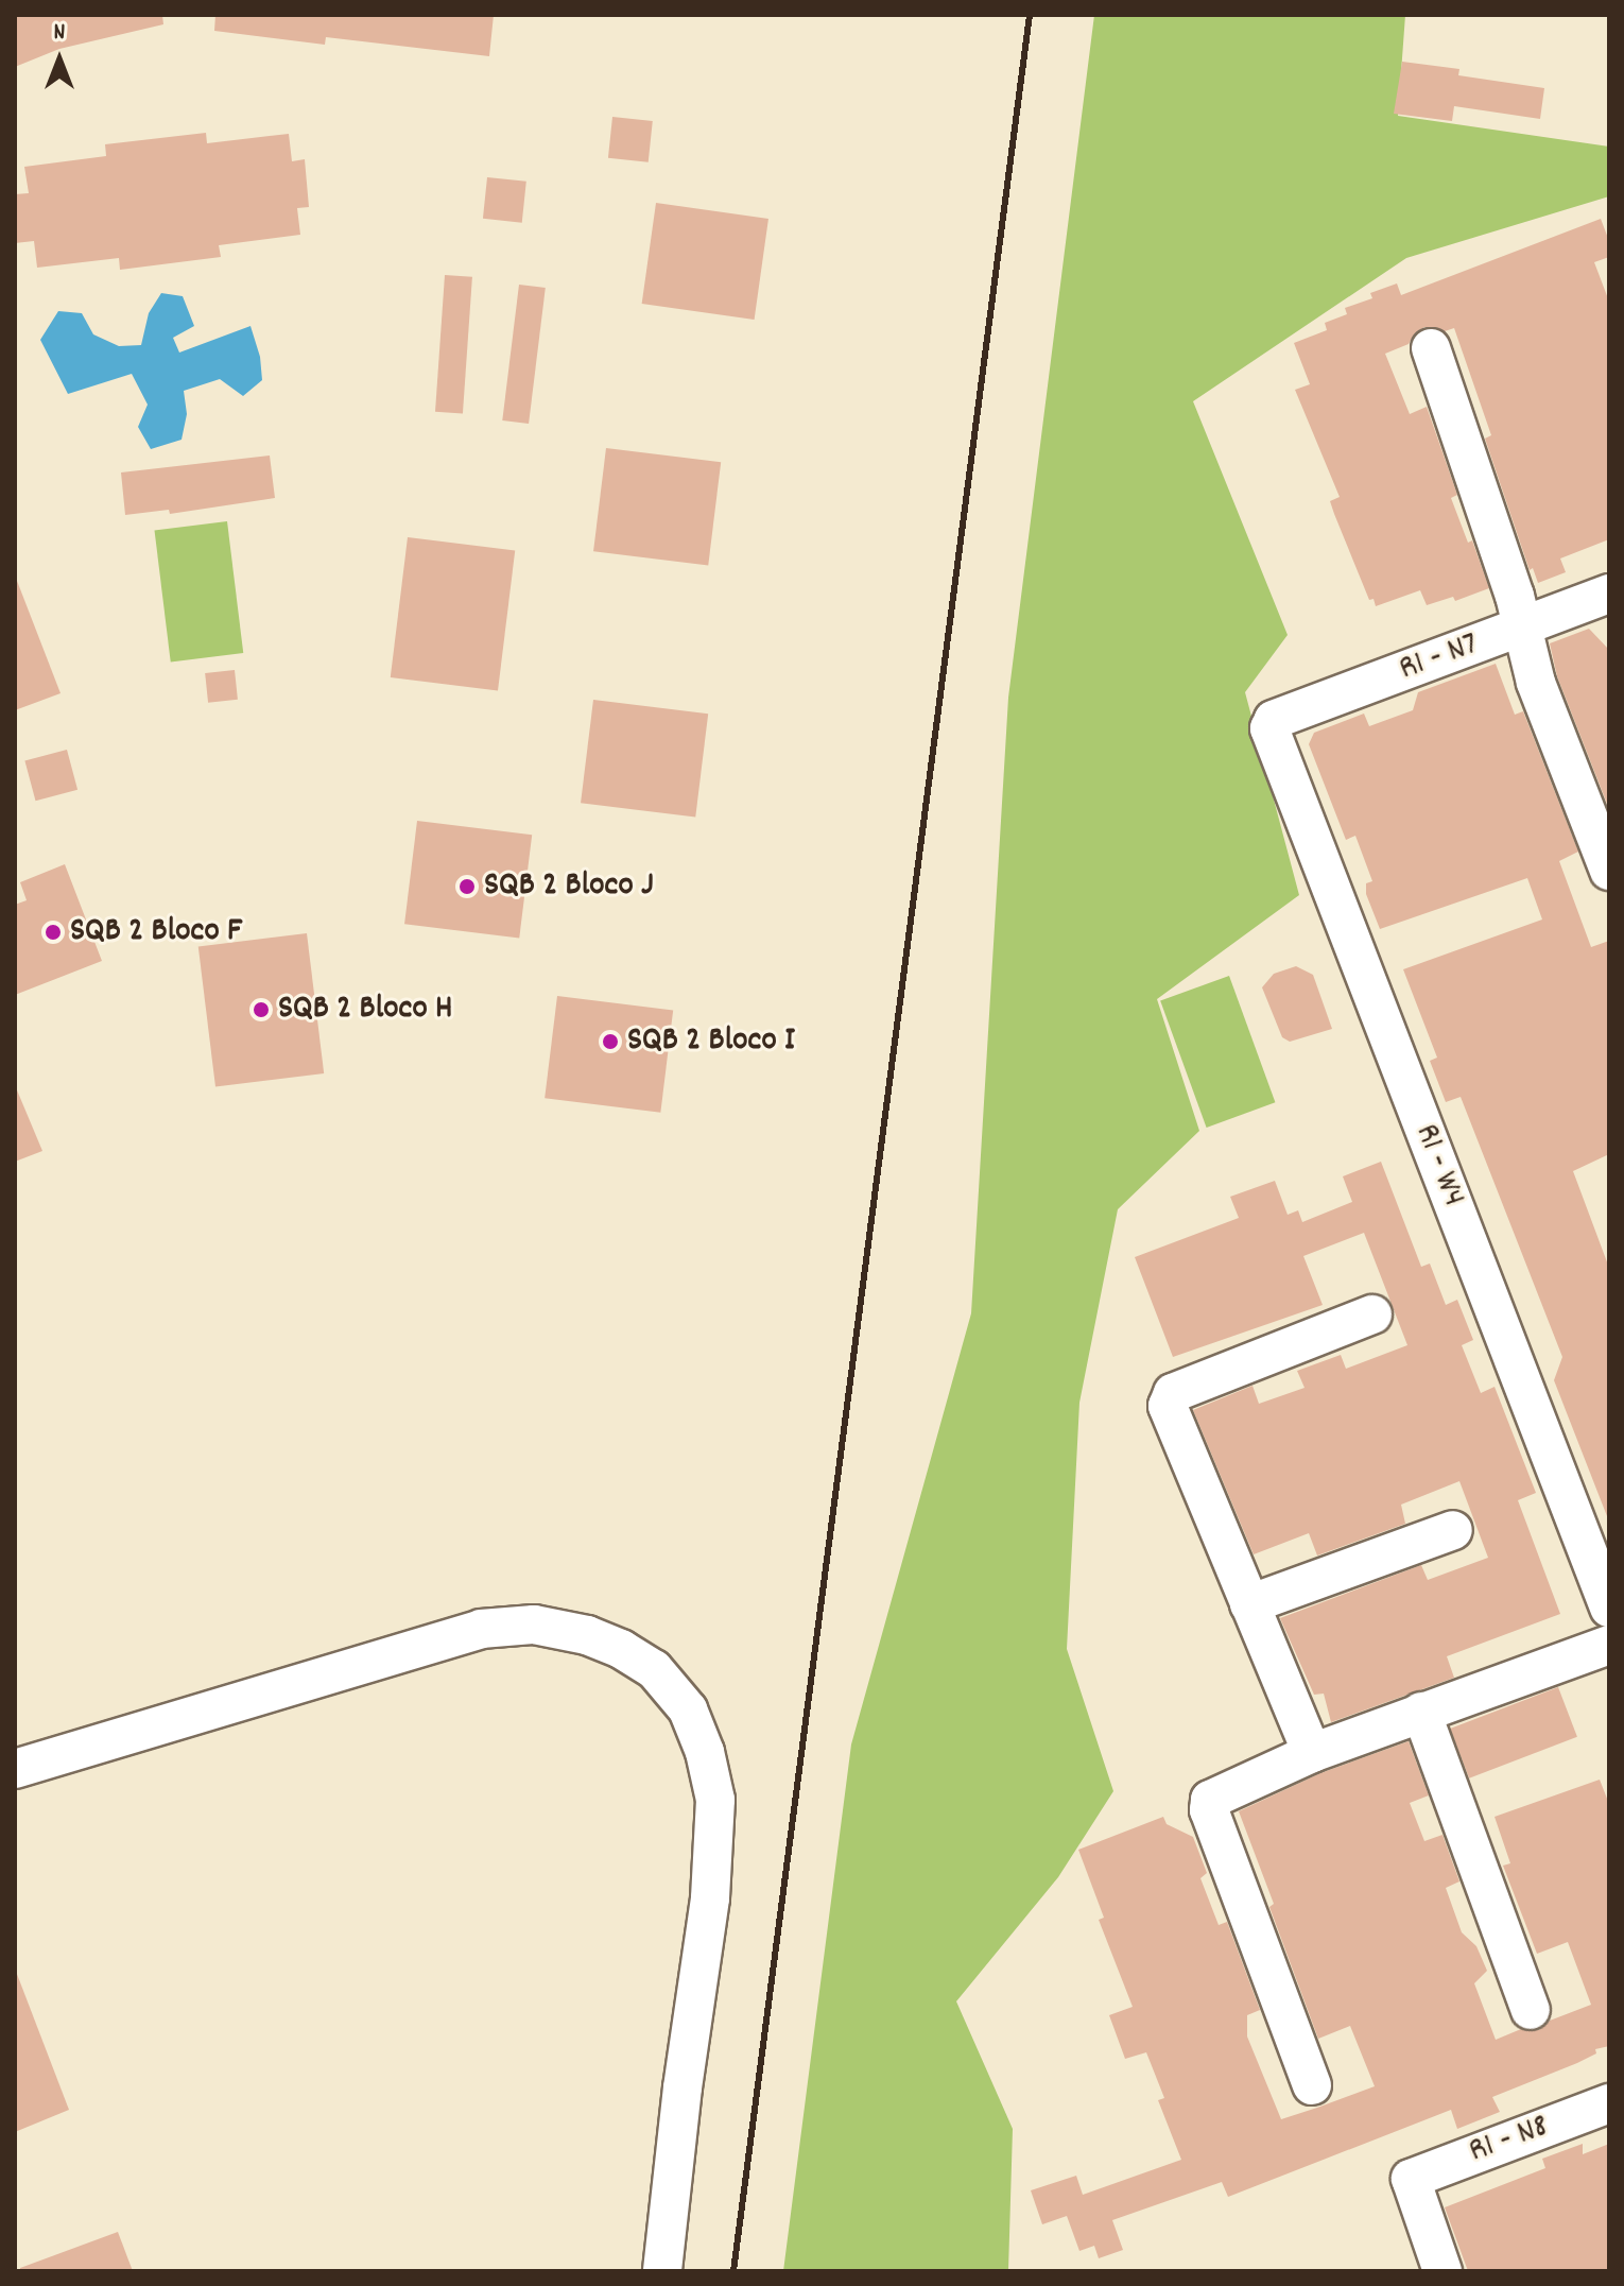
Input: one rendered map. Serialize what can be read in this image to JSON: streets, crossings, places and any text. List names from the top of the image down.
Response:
{
  "streets": {
    "street": ["R1 - N7", "R1 - W4", "R1 - N8"]
  },
  "crossings": [
    ["R1 - N7", "R1 - W4"]
  ],
  "places": [
    "SQB 2 Bloco J",
    "SQB 2 Bloco F",
    "SQB 2 Bloco H",
    "SQB 2 Bloco I"
  ],
  "north": "top"
}
